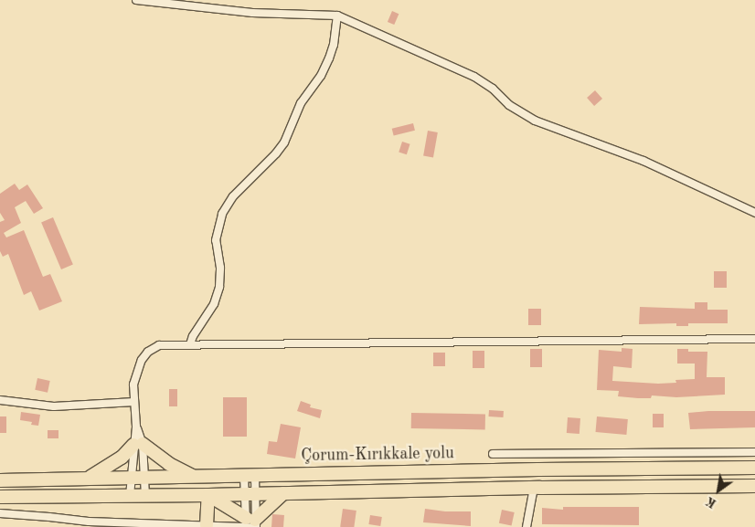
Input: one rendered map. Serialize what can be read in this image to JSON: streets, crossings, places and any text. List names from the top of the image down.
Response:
{
  "streets": {
    "highway": ["Çorum-Kırıkkale yolu"]
  },
  "north": "bottom left"
}
